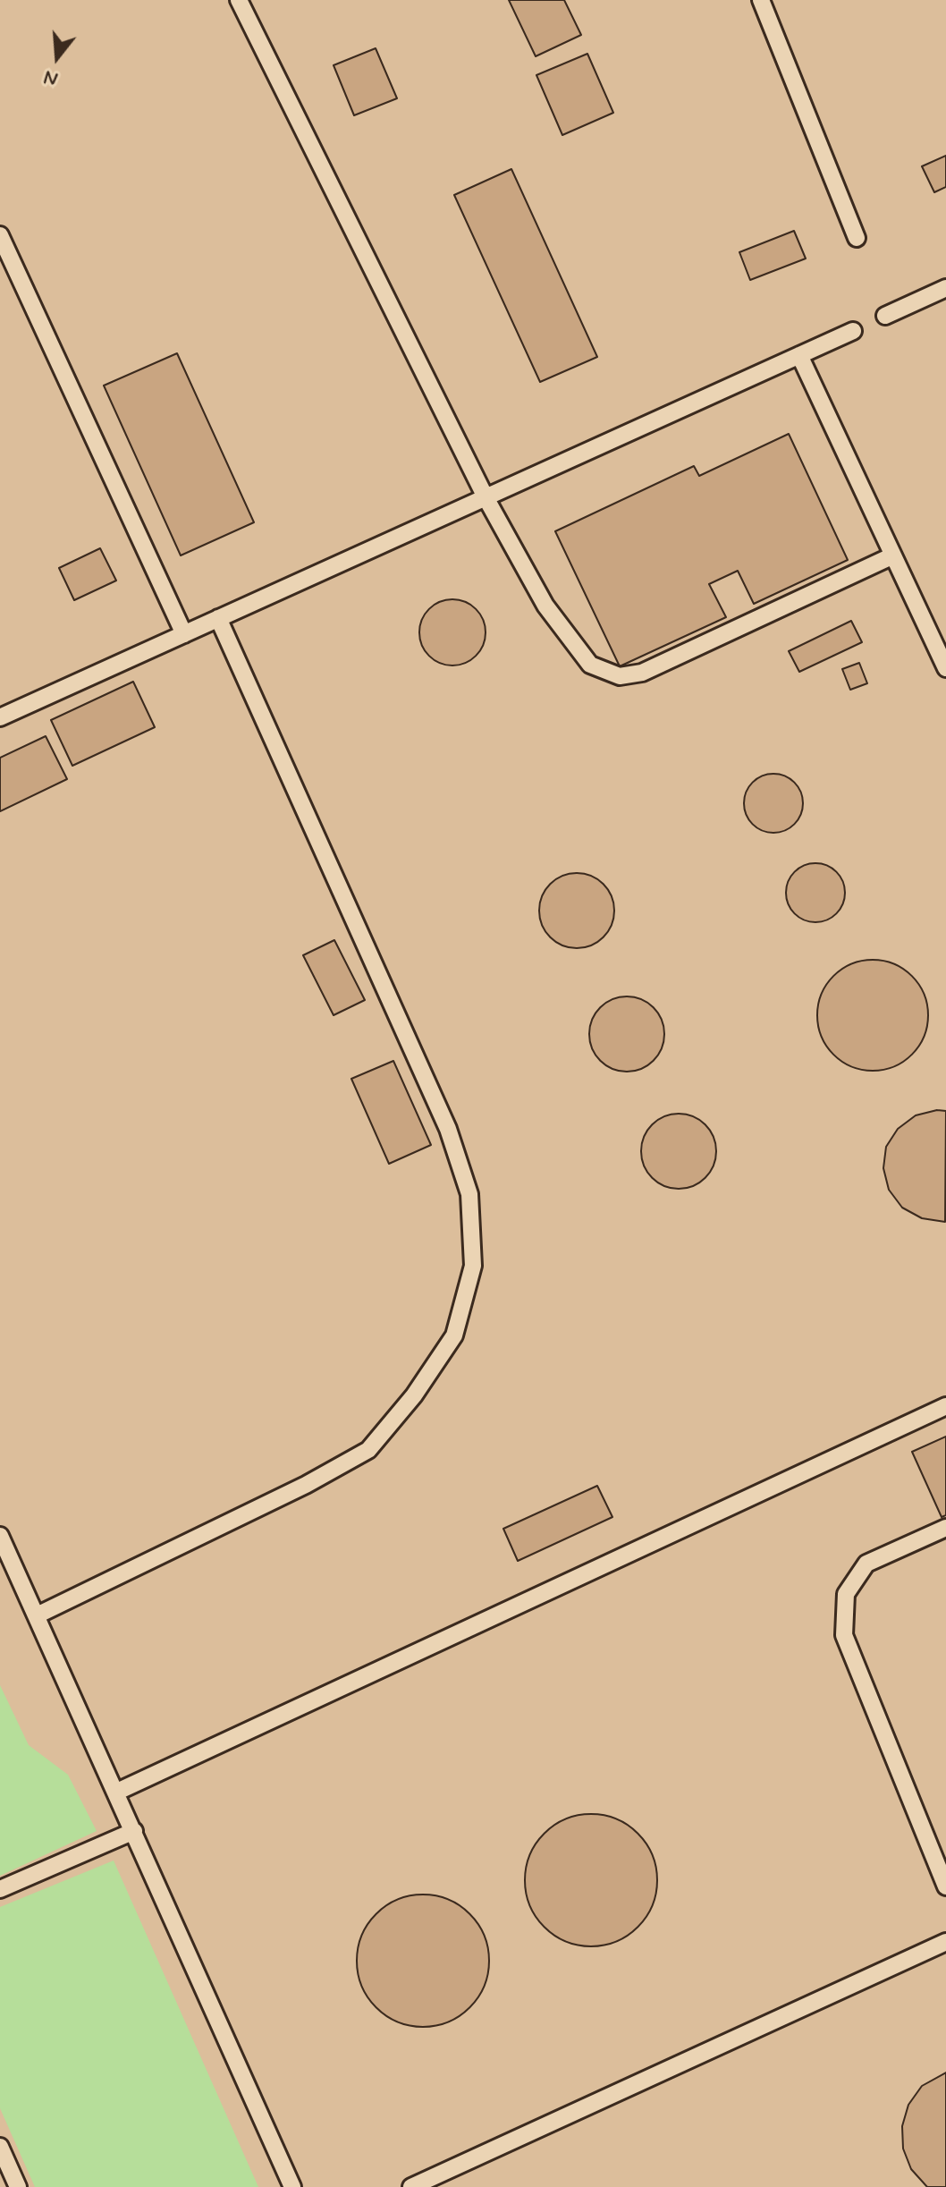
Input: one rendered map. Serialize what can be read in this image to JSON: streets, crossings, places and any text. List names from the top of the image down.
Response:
{
  "north": "bottom"
}
